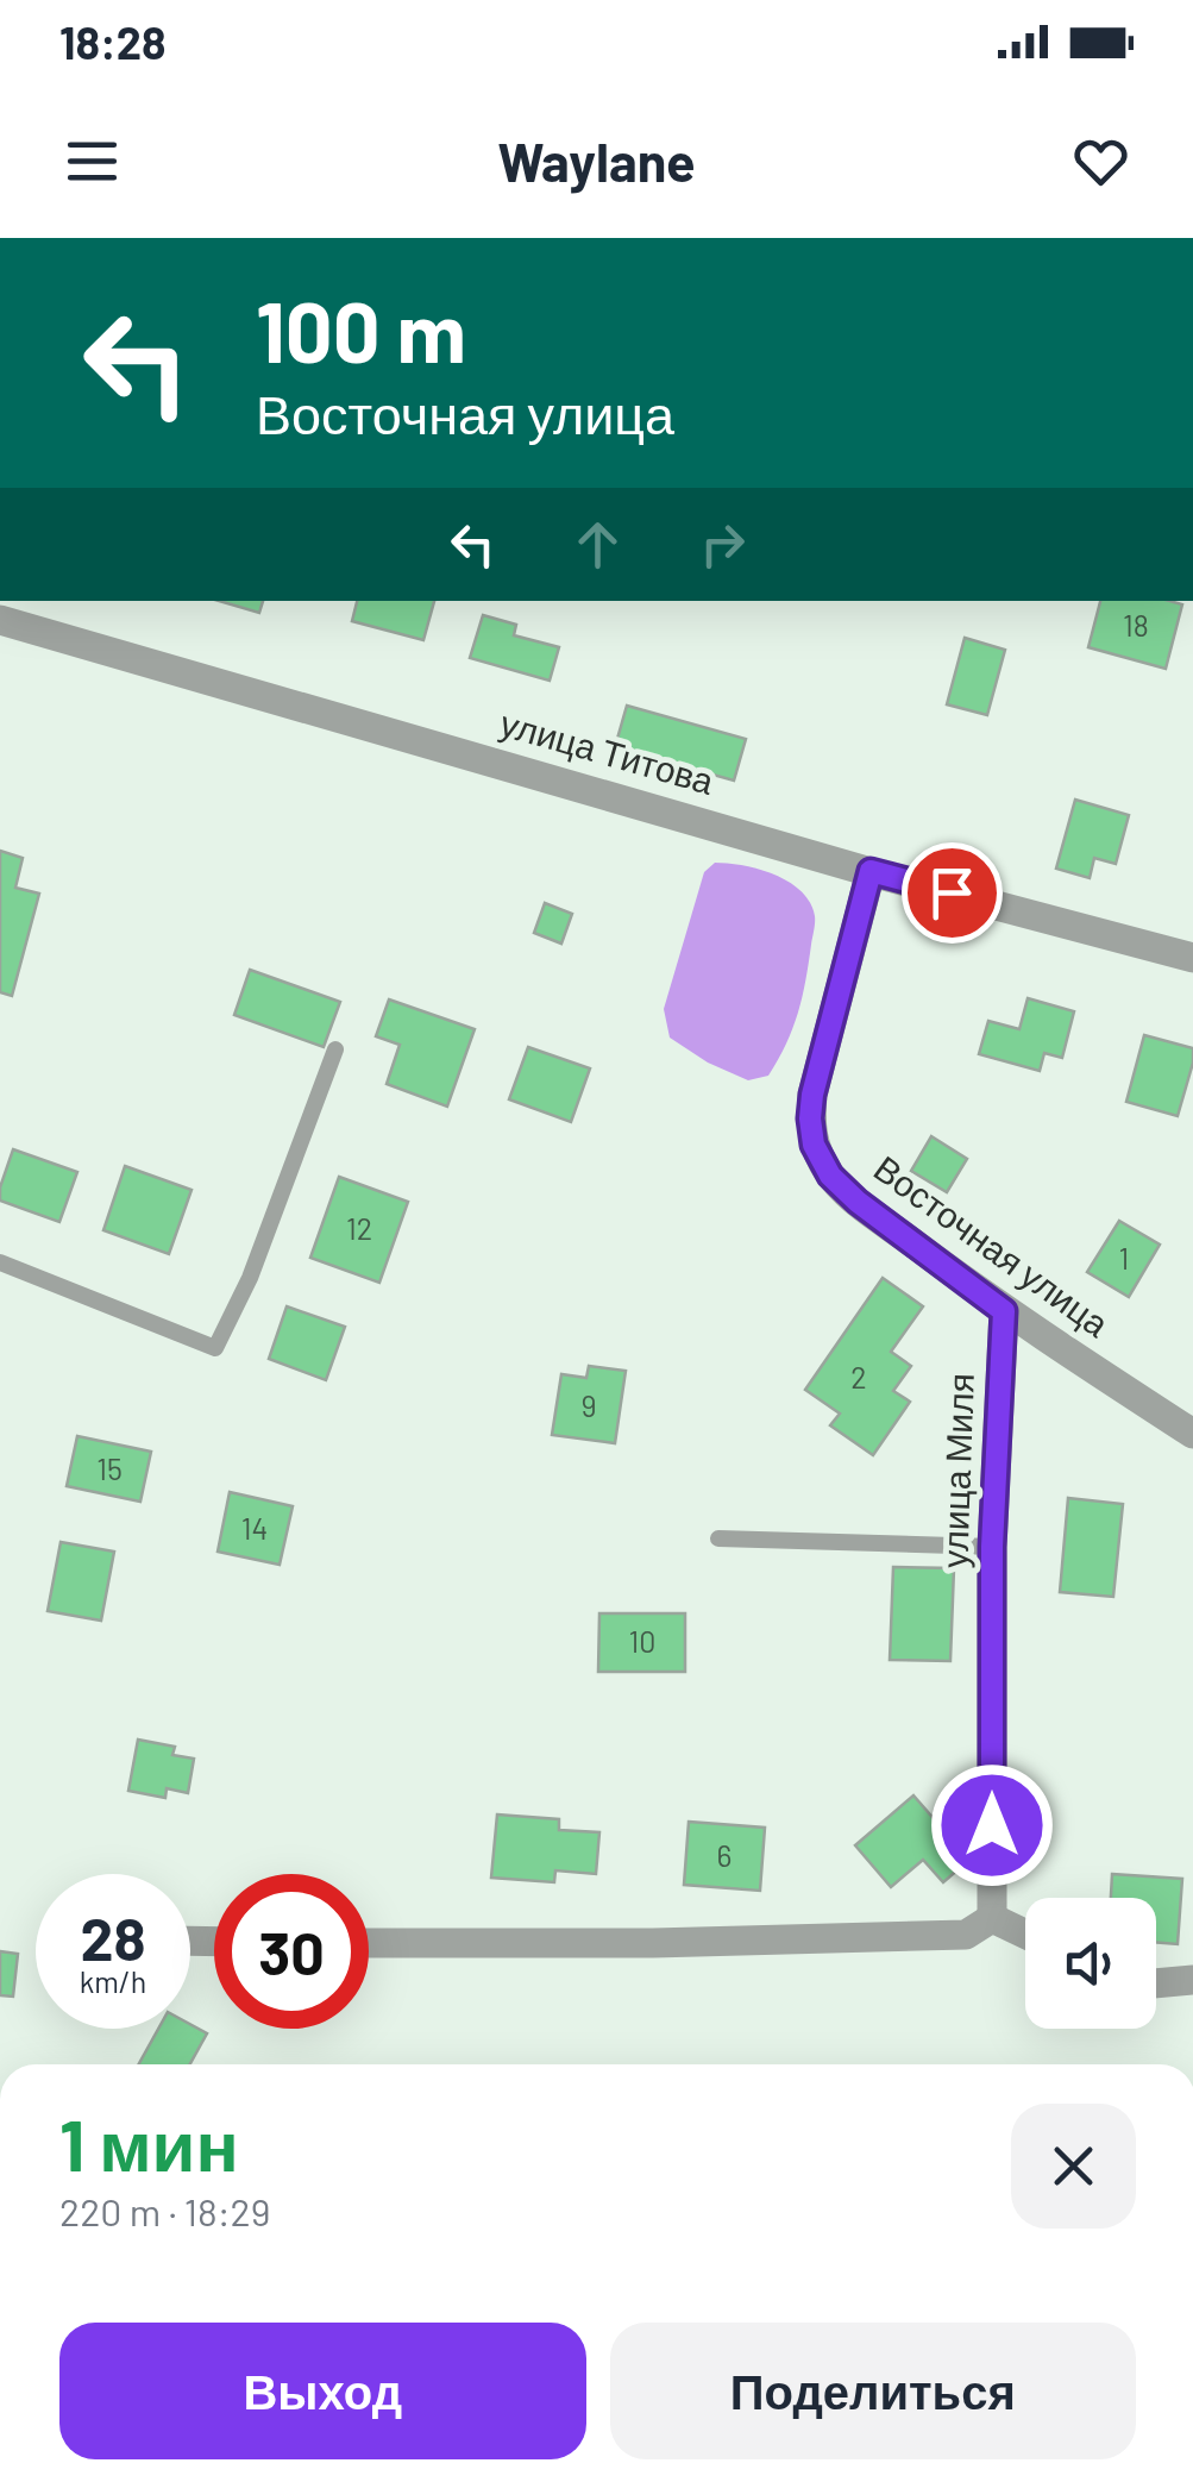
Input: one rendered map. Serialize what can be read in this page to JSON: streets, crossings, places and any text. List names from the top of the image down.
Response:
{
  "streets": {
    "street": ["улица Титова", "Восточная улица", "улица Миля"]
  },
  "crossings": [
    ["улица Титова", "Восточная улица"],
    ["Восточная улица", "улица Миля"]
  ],
  "house_numbers": [
    "18",
    "12",
    "1",
    "2",
    "9",
    "15",
    "14",
    "10",
    "6"
  ],
  "page": {
    "status": "18:28",
    "header": "Waylane",
    "turn": ["100 m", "Восточная улица"],
    "speed": "28 km/h",
    "limit": "30",
    "heading": ["1 мин", "220 m · 18:29"],
    "buttons": ["Выход", "Поделиться"]
  }
}
